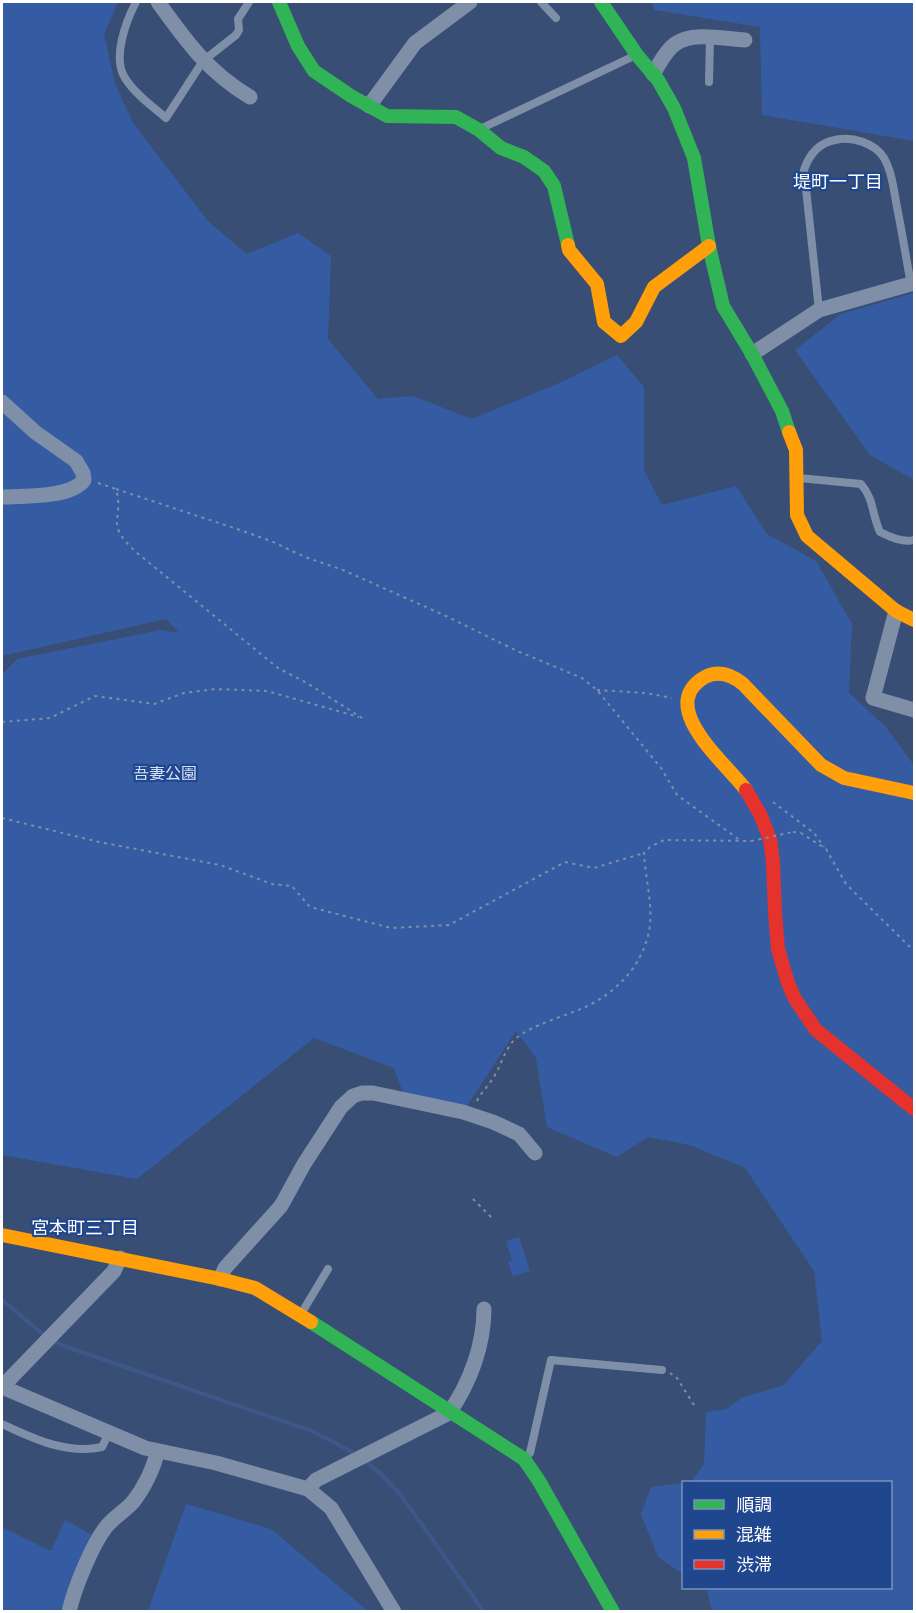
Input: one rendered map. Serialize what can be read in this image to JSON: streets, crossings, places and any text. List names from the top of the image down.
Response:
{
  "districts": ["堤町一丁目", "宮本町三丁目"],
  "parks": ["吾妻公園"],
  "legend": ["順調", "混雑", "渋滞"]
}
